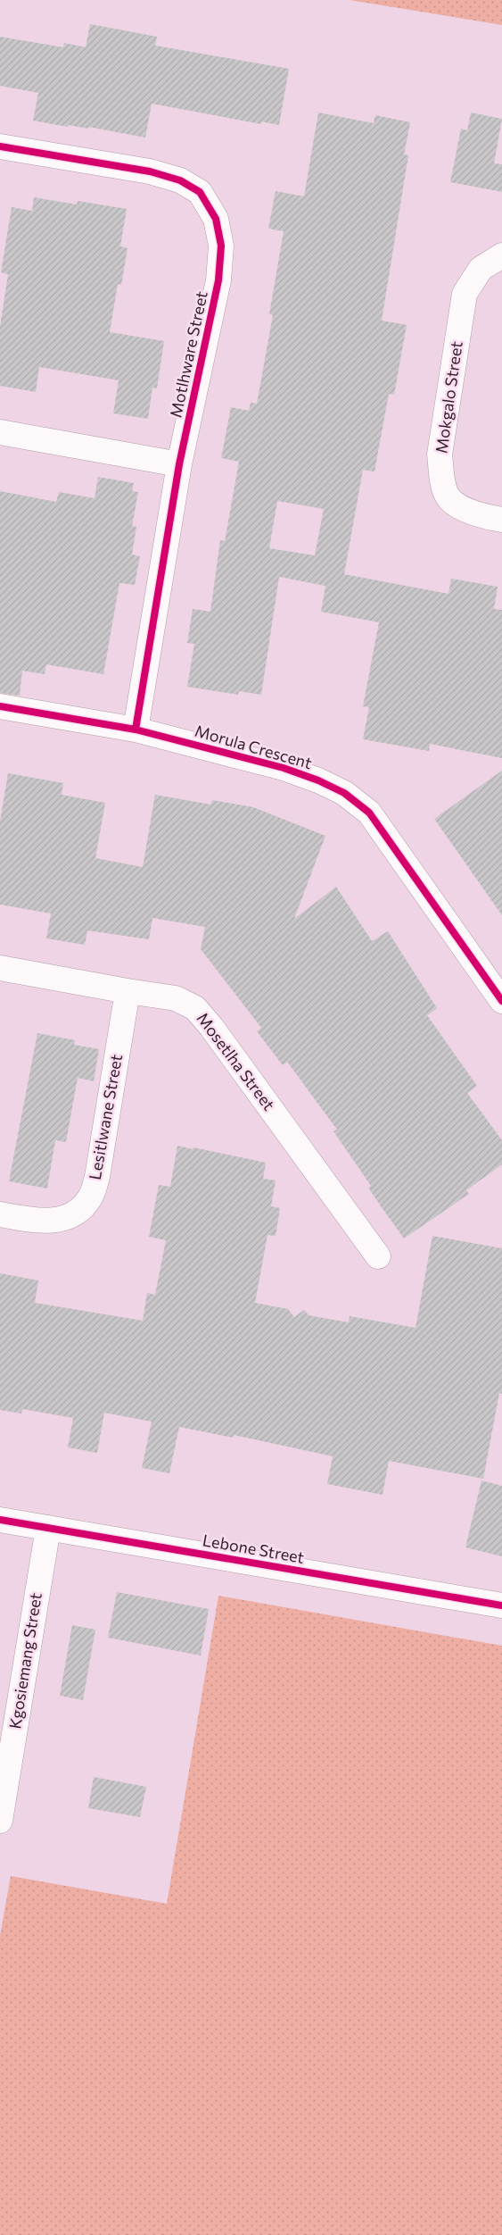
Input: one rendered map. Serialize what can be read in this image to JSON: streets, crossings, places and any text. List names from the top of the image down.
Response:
{
  "streets": {
    "street": [
      "Motlhware Street",
      "Mokgalo Street",
      "Morula Crescent",
      "Mosetlha Street",
      "Lesitlwane Street",
      "Lebone Street",
      "Kgosiemang Street"
    ]
  },
  "crossings": [
    ["Motlhware Street", "Morula Crescent"],
    ["Mosetlha Street", "Lesitlwane Street"],
    ["Lebone Street", "Kgosiemang Street"]
  ]
}
